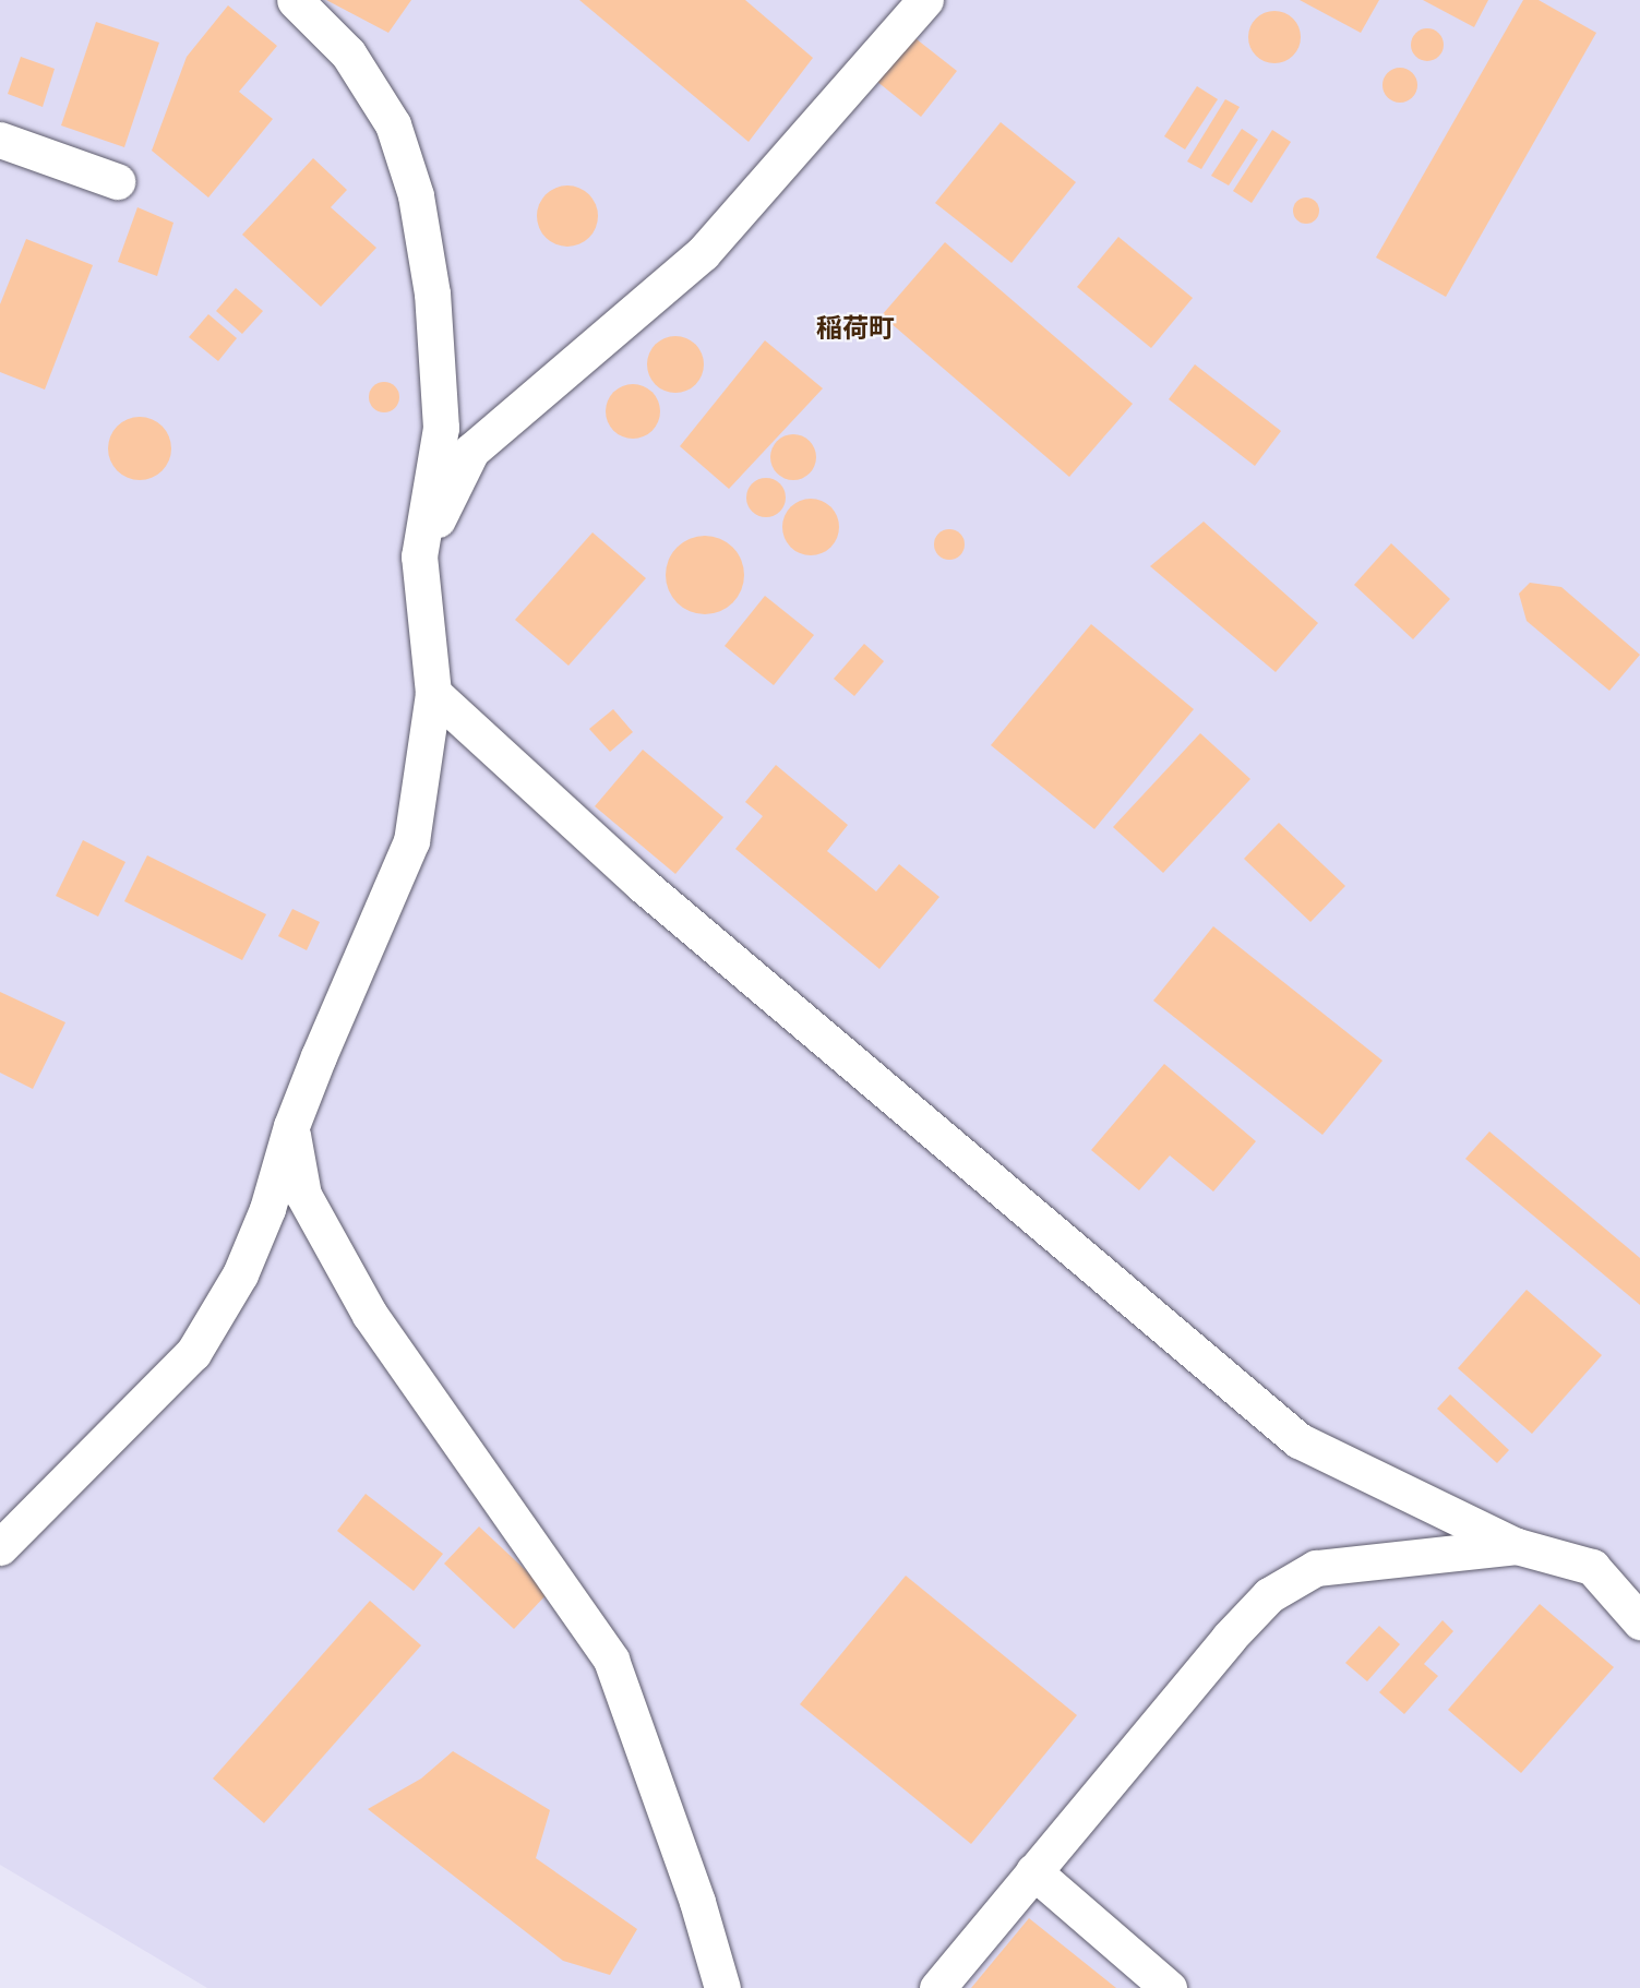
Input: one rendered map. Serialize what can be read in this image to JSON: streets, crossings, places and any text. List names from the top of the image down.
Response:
{
  "districts": ["稲荷町"]
}
